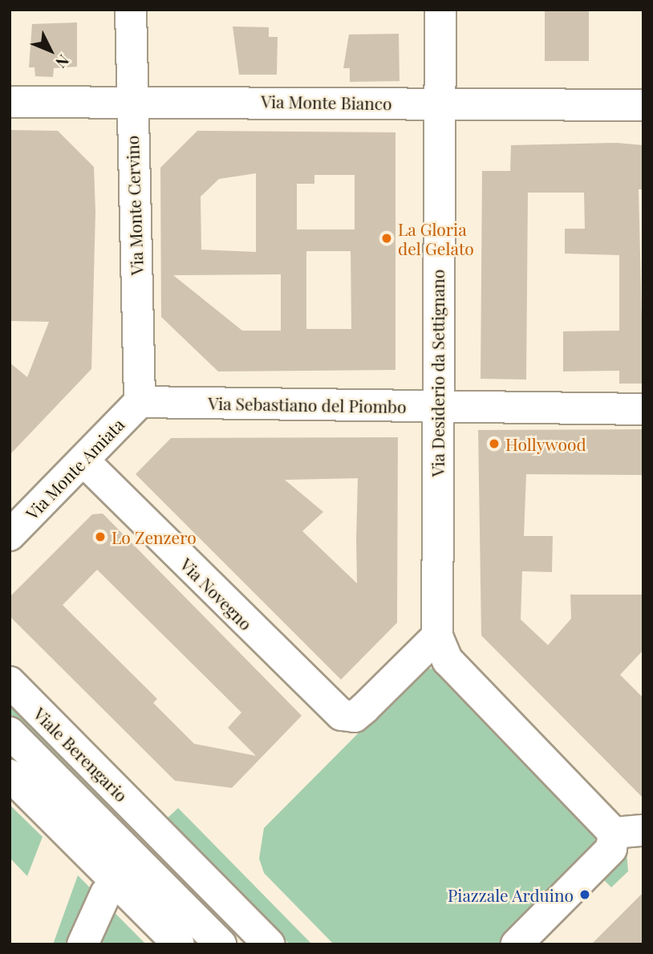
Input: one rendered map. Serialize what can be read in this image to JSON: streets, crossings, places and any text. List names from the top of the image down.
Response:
{
  "streets": {
    "street": [
      "Via Monte Bianco",
      "Via Monte Cervino",
      "Via Desiderio da Settignano",
      "Via Sebastiano del Piombo",
      "Via Monte Amiata",
      "Via Novegno",
      "Viale Berengario"
    ]
  },
  "crossings": [
    ["Via Monte Bianco", "Via Monte Cervino"],
    ["Via Monte Bianco", "Via Desiderio da Settignano"],
    ["Via Monte Cervino", "Via Sebastiano del Piombo"],
    ["Via Monte Cervino", "Via Monte Amiata"],
    ["Via Desiderio da Settignano", "Via Sebastiano del Piombo"],
    ["Via Desiderio da Settignano", "Via Novegno"],
    ["Via Sebastiano del Piombo", "Via Monte Amiata"],
    ["Via Monte Amiata", "Via Novegno"]
  ],
  "places": [
    "La Gloria del Gelato",
    "Hollywood",
    "Lo Zenzero",
    "Piazzale Arduino"
  ],
  "north": "bottom right"
}
